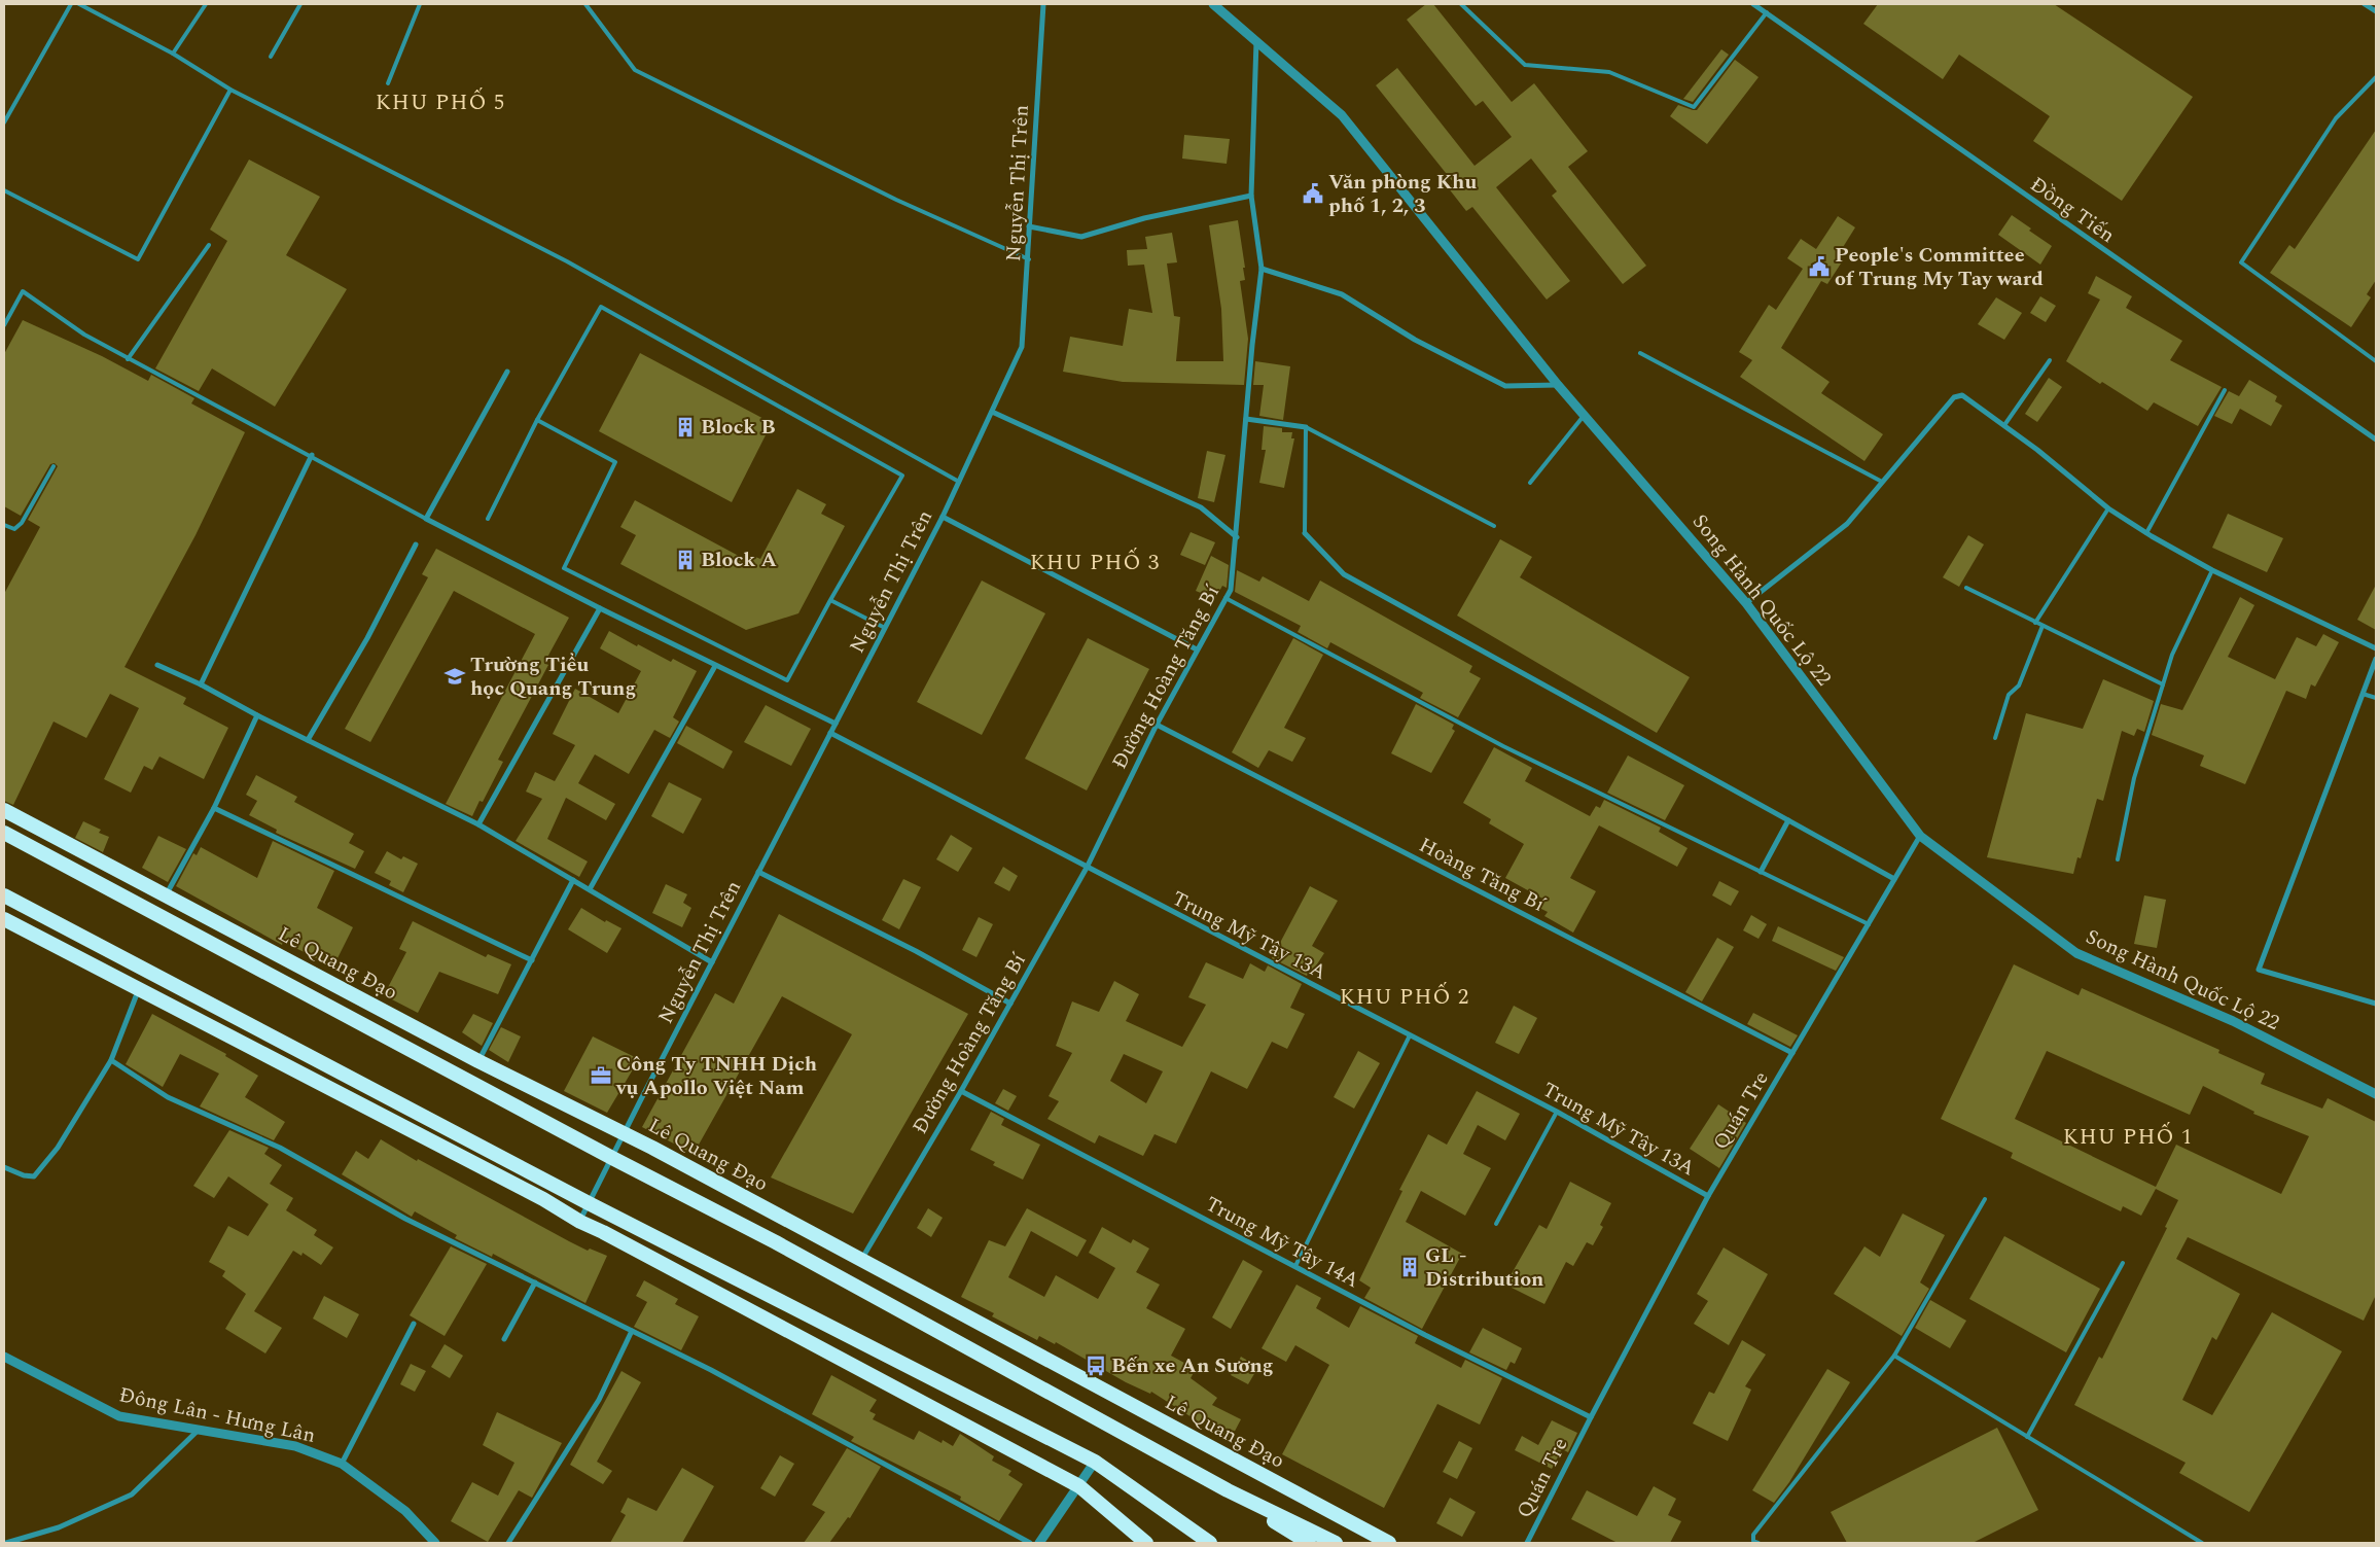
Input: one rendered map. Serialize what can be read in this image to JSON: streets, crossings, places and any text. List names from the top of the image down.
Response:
{
  "streets": {
    "highway": ["Lê Quang Đạo"],
    "street": [
      "Nguyễn Thị Trên",
      "Đồng Tiến",
      "Song Hành Quốc Lộ 22",
      "Đường Hoàng Tăng Bí",
      "Hoàng Tăng Bí",
      "Trung Mỹ Tây 13A",
      "Quán Tre",
      "Trung Mỹ Tây 14A",
      "Đông Lân - Hưng Lân"
    ]
  },
  "crossings": [
    ["Nguyễn Thị Trên", "Trung Mỹ Tây 13A"],
    ["Nguyễn Thị Trên", "Lê Quang Đạo"],
    ["Song Hành Quốc Lộ 22", "Đường Hoàng Tăng Bí"],
    ["Song Hành Quốc Lộ 22", "Quán Tre"],
    ["Đường Hoàng Tăng Bí", "Hoàng Tăng Bí"],
    ["Đường Hoàng Tăng Bí", "Trung Mỹ Tây 13A"],
    ["Đường Hoàng Tăng Bí", "Lê Quang Đạo"],
    ["Đường Hoàng Tăng Bí", "Trung Mỹ Tây 14A"],
    ["Hoàng Tăng Bí", "Quán Tre"],
    ["Trung Mỹ Tây 13A", "Quán Tre"],
    ["Quán Tre", "Trung Mỹ Tây 14A"]
  ],
  "districts": [
    "KHU PHỐ 5",
    "KHU PHỐ 3",
    "KHU PHỐ 2",
    "KHU PHỐ 1"
  ],
  "places": {
    "public building": ["Văn phòng Khu phố 1, 2, 3", "People's Committee of Trung My Tay ward"],
    "building": ["Block B", "Block A", "GL - Distribution"],
    "school or university": ["Trường Tiểu học Quang Trung"],
    "office": ["Công Ty TNHH Dịch vụ Apollo Việt Nam"],
    "bus stop": ["Bến xe An Sương"]
  }
}
